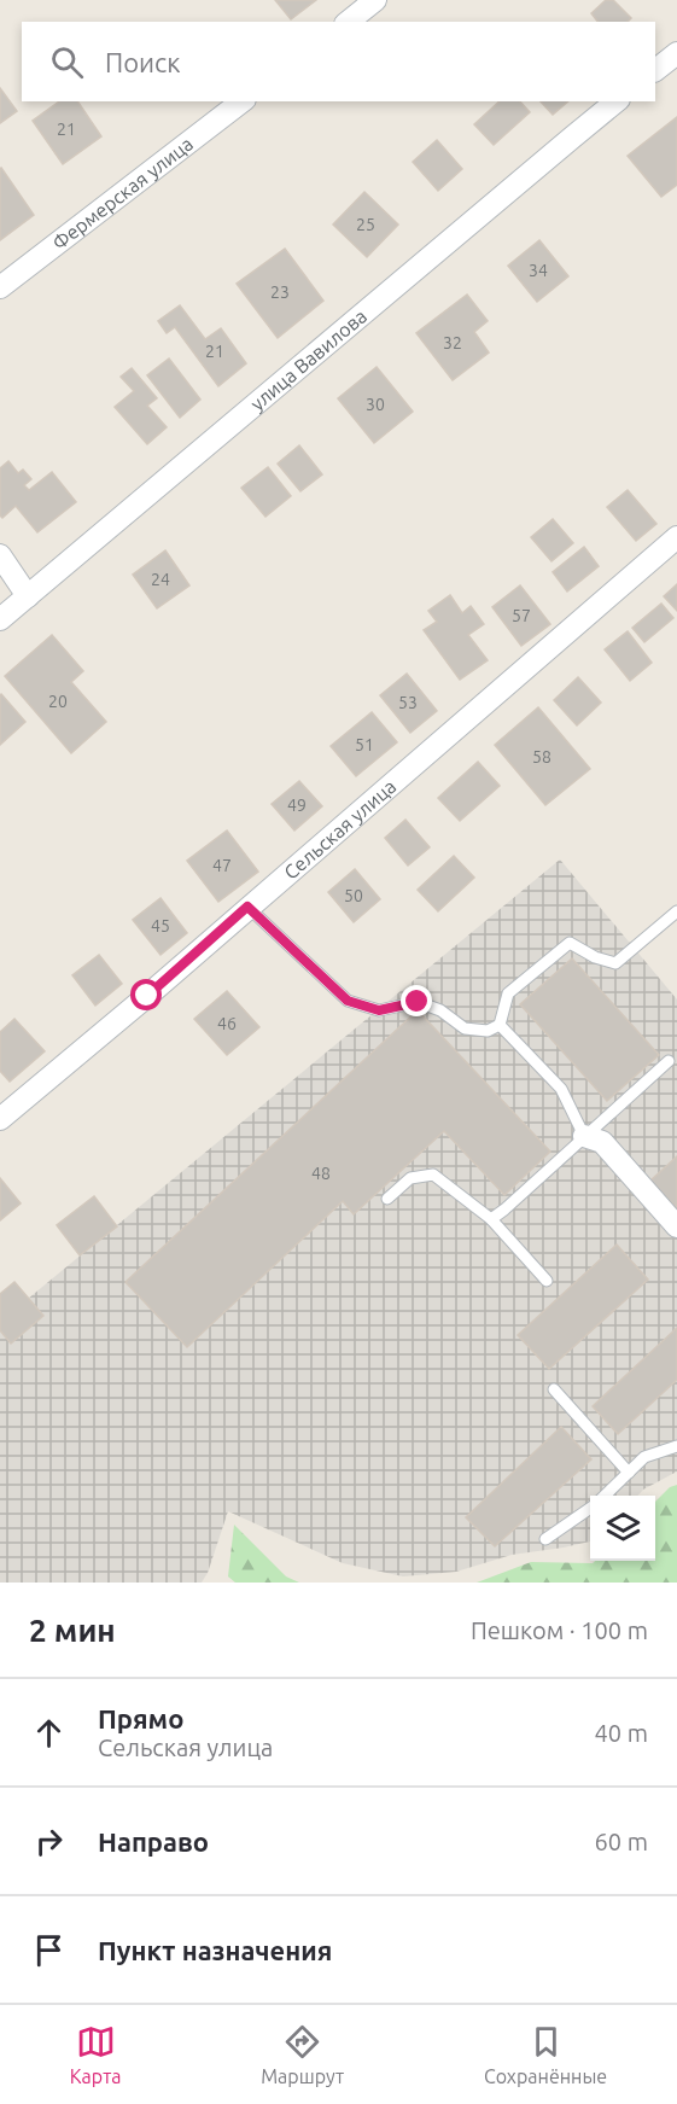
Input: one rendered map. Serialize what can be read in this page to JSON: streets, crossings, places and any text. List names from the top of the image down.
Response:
{
  "streets": {
    "street": ["Фермерская улица", "улица Вавилова", "Сельская улица"]
  },
  "house_numbers": [
    "21",
    "25",
    "34",
    "23",
    "32",
    "21",
    "30",
    "24",
    "57",
    "20",
    "53",
    "51",
    "58",
    "49",
    "47",
    "50",
    "45",
    "46",
    "48"
  ],
  "page": {
    "search": "Поиск",
    "heading": ["2 мин", "Пешком · 100 m"],
    "list": [
      ["Прямо", "Сельская улица", "40 m"],
      ["Направо", "60 m"],
      "Пункт назначения"
    ],
    "nav": ["Карта", "Маршрут", "Сохранённые"]
  }
}
